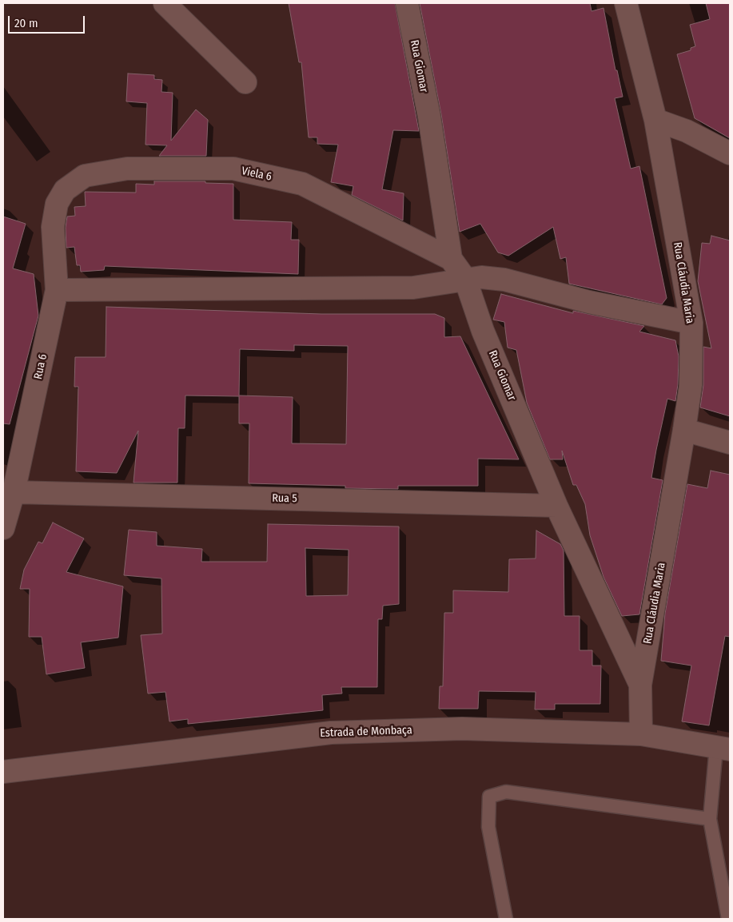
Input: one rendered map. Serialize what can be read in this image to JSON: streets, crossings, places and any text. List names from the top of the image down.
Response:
{
  "streets": {
    "street": [
      "Rua Giomar",
      "Viela 6",
      "Rua Cláudia Maria",
      "Rua 6",
      "Rua 5",
      "Estrada de Monbaça"
    ]
  },
  "crossings": [
    ["Rua Giomar", "Viela 6"],
    ["Rua Giomar", "Rua Cláudia Maria"],
    ["Rua Giomar", "Rua 5"],
    ["Rua Giomar", "Estrada de Monbaça"],
    ["Viela 6", "Rua 6"],
    ["Rua 6", "Rua 5"]
  ],
  "scale_bar": "20 m"
}
